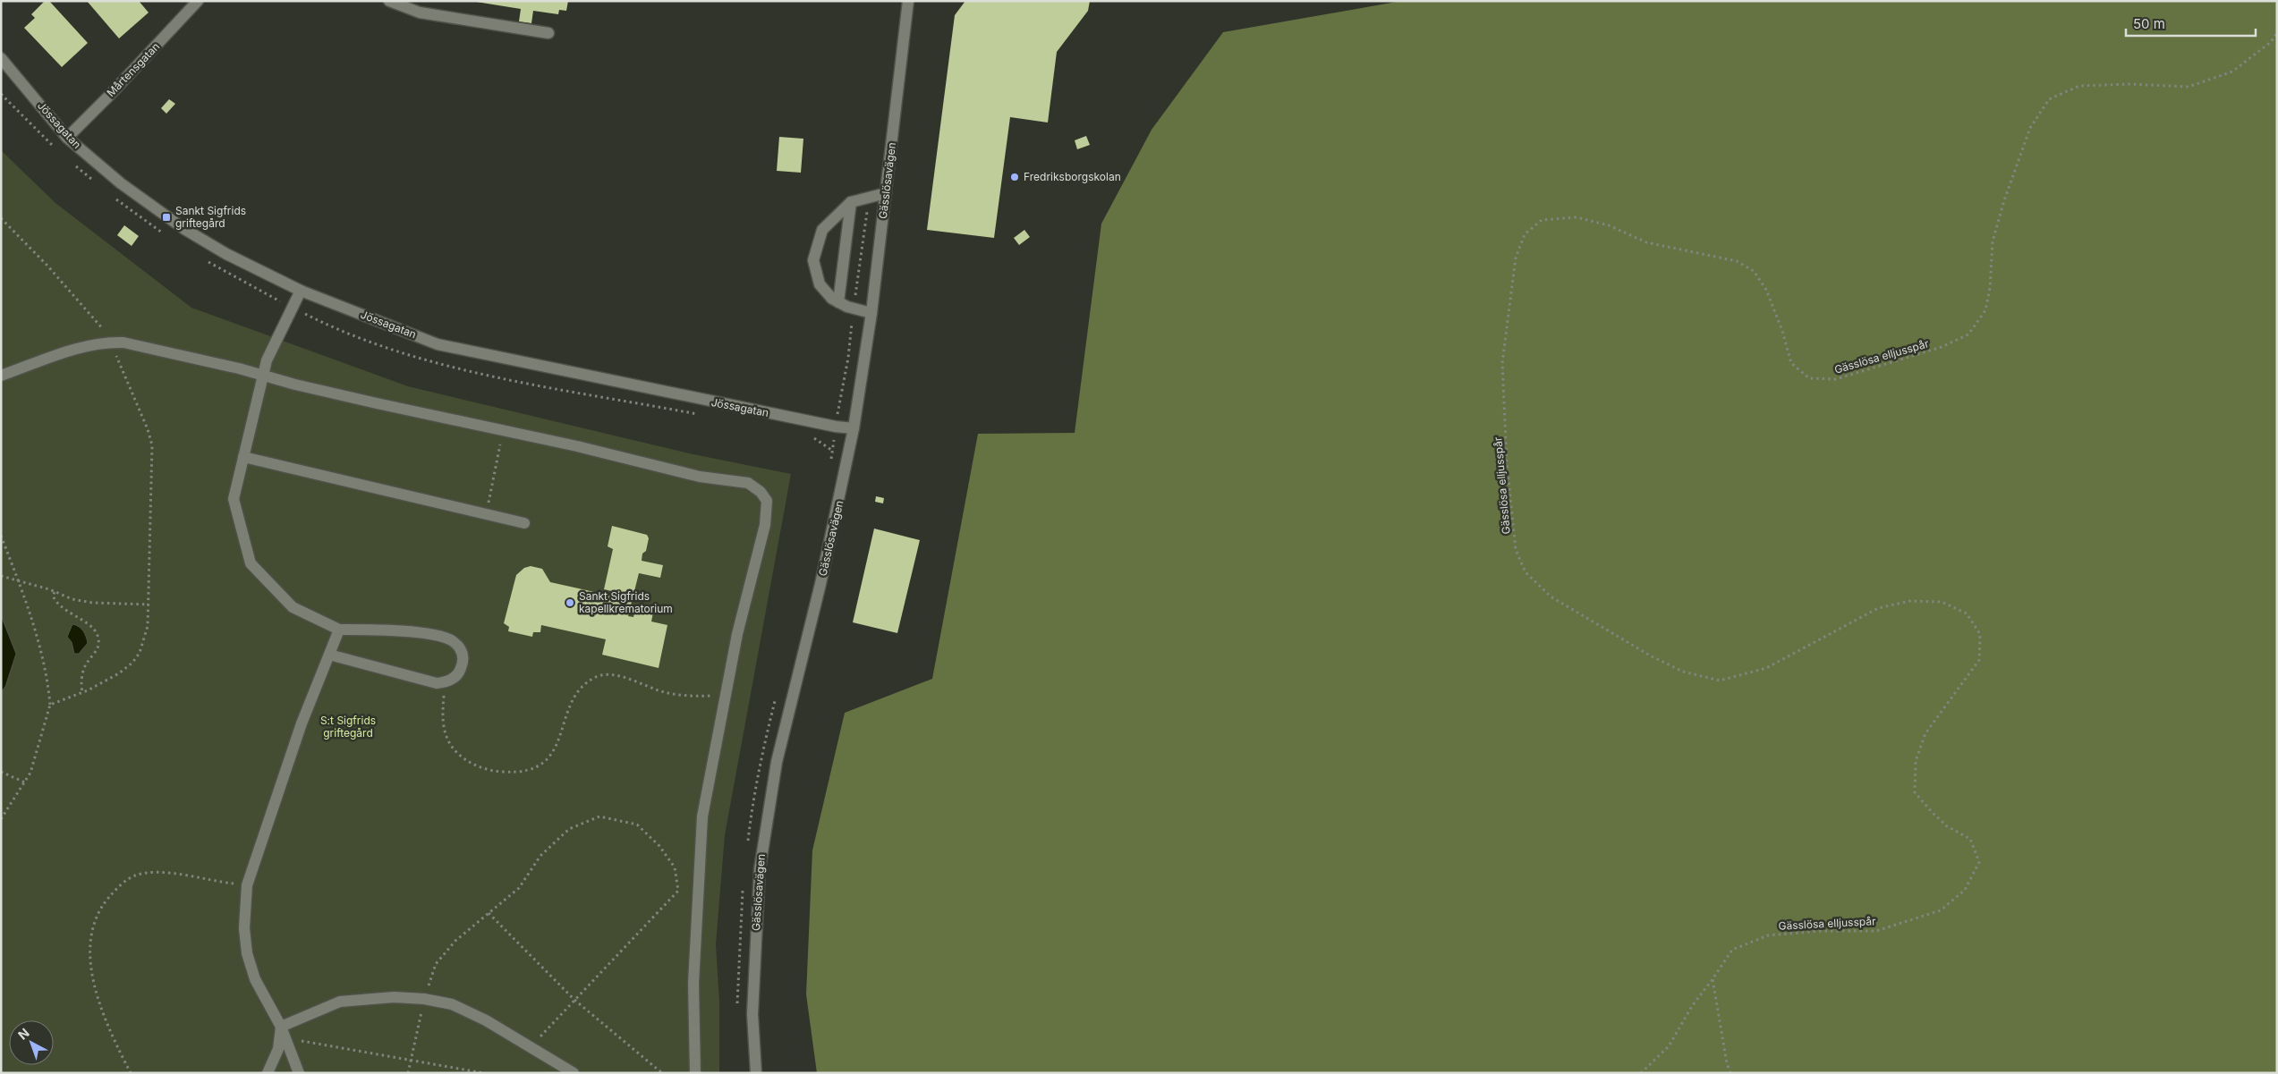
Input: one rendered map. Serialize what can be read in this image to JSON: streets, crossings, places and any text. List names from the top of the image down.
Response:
{
  "streets": {
    "street": ["Mårtensgatan", "Jössagatan", "Gässlösavägen"],
    "path": ["Gässlösa elljusspår"]
  },
  "crossings": [
    ["Mårtensgatan", "Jössagatan"],
    ["Jössagatan", "Gässlösavägen"]
  ],
  "parks": ["S:t Sigfrids griftegård"],
  "places": {
    "other": ["Fredriksborgskolan", "Sankt Sigfrids kapellkrematorium"],
    "transit": ["Sankt Sigfrids griftegård"]
  },
  "scale_bar": "50 m",
  "north": "top left"
}
